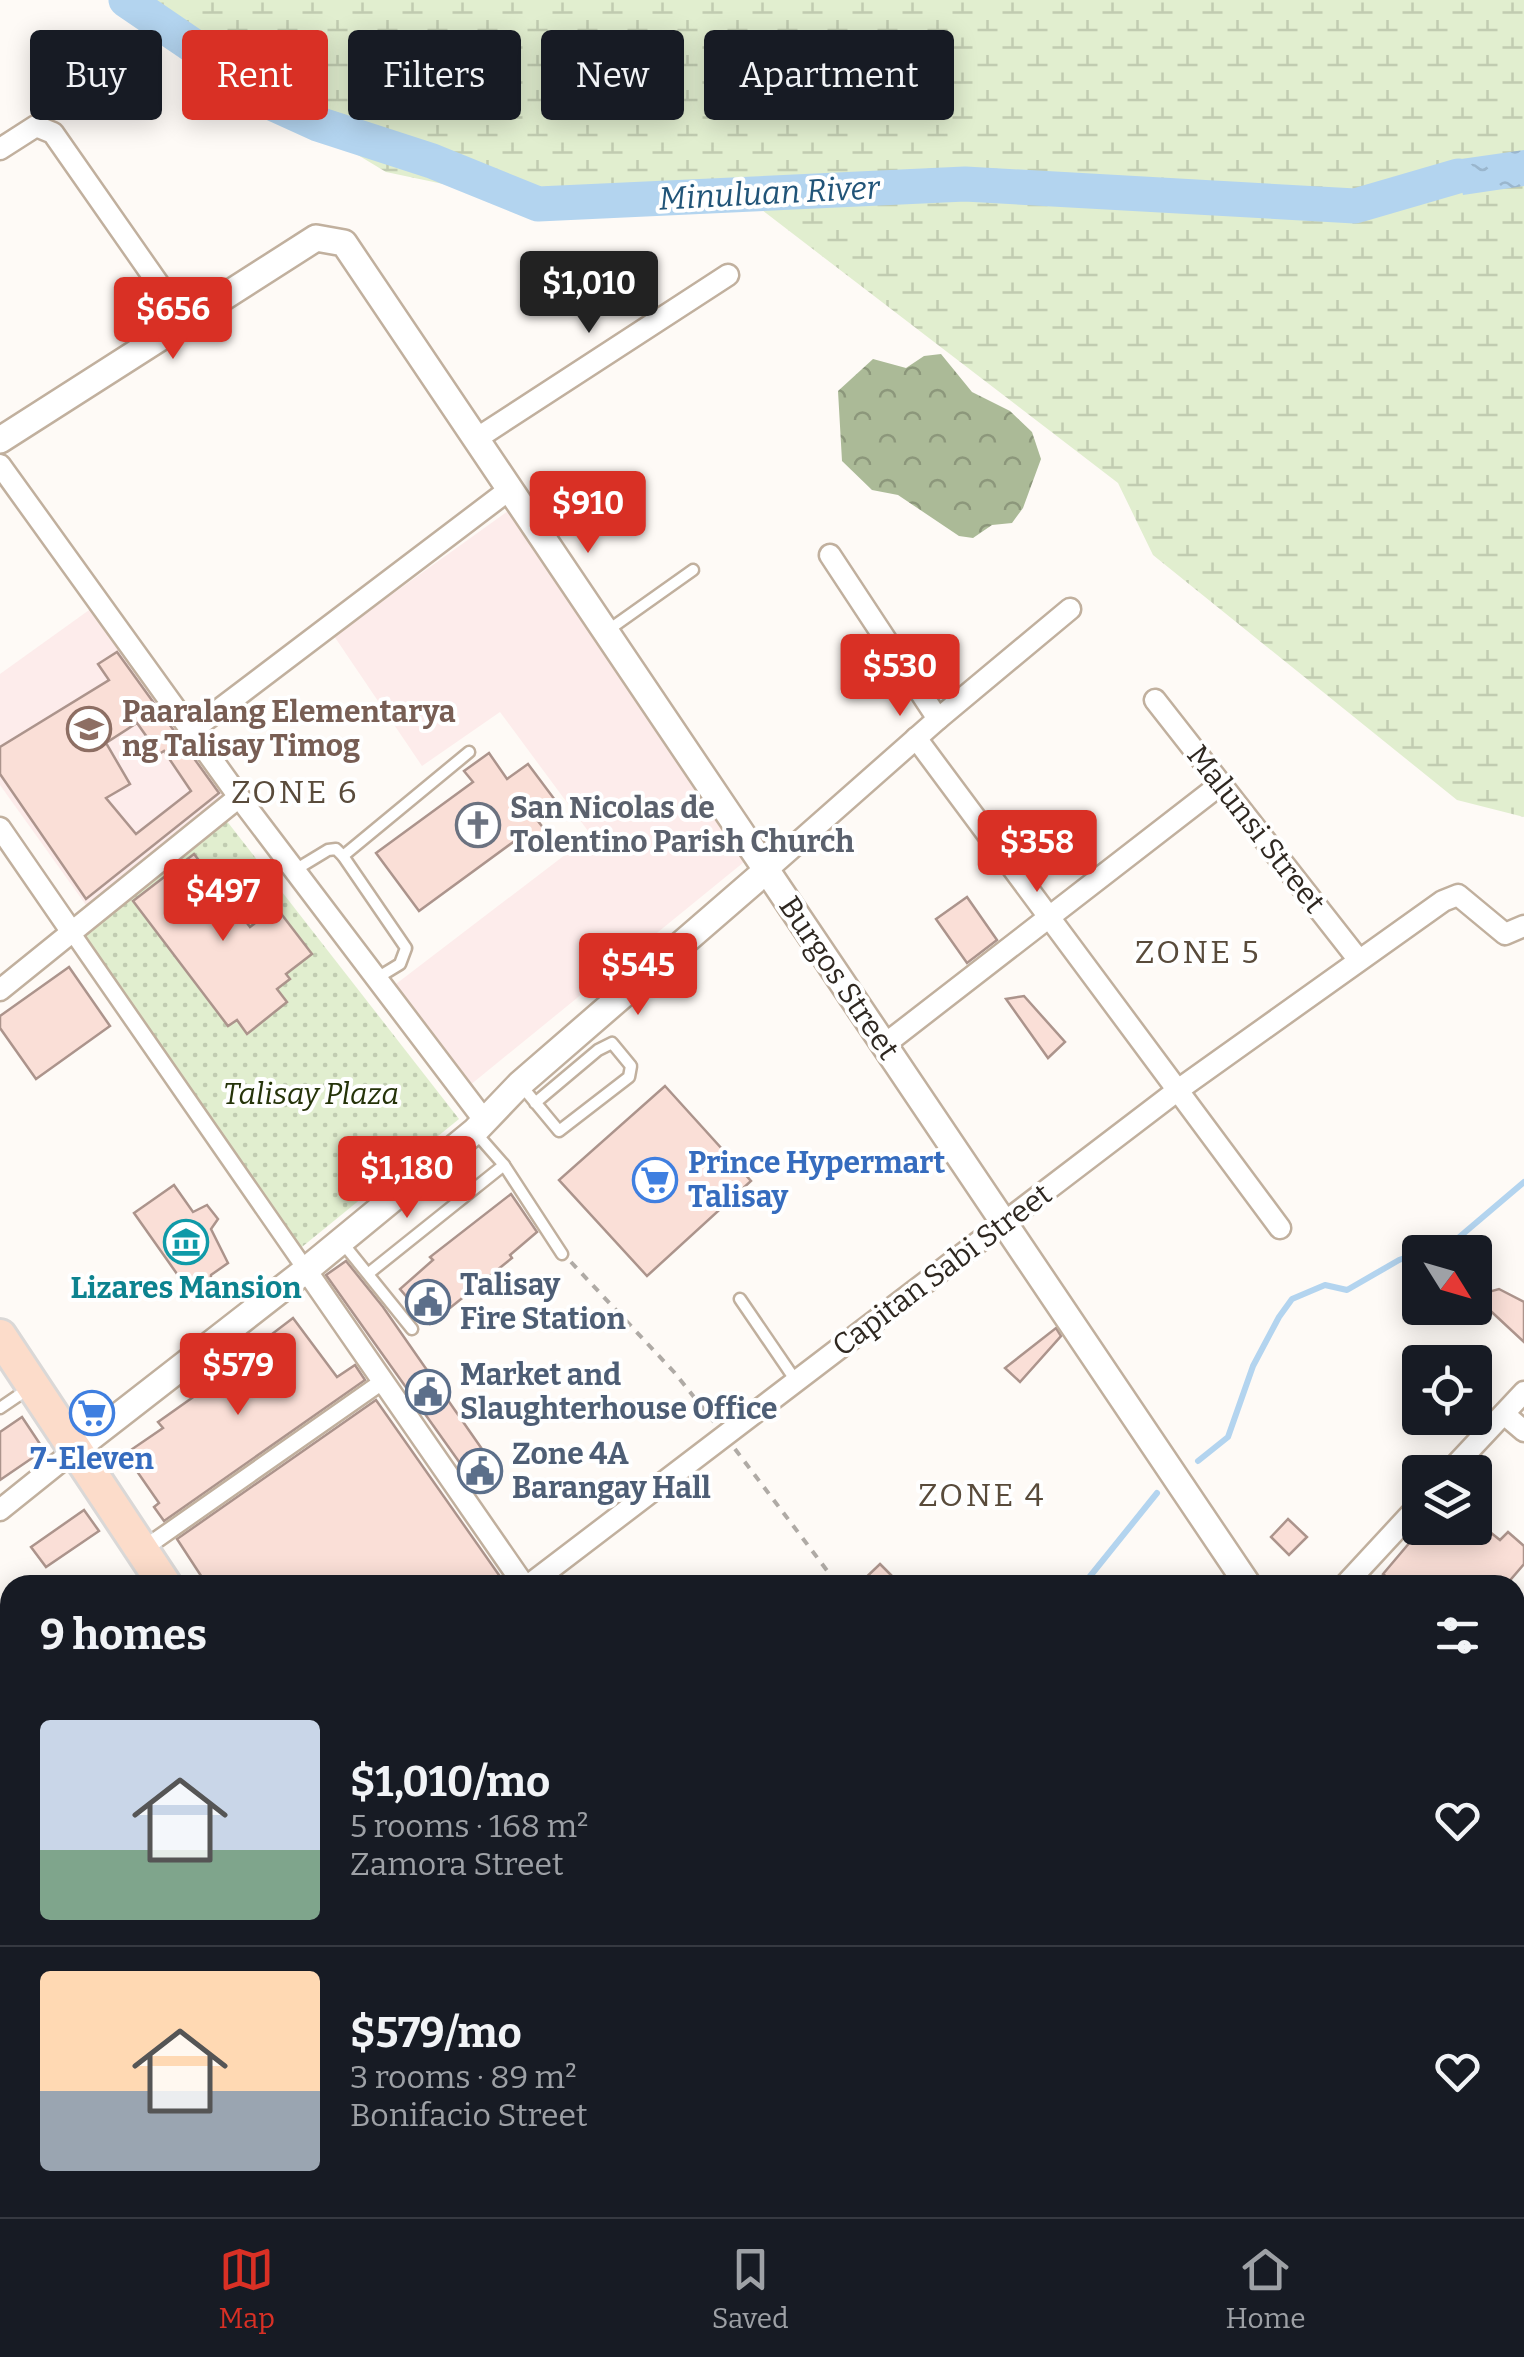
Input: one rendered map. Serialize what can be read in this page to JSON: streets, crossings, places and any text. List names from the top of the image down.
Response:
{
  "streets": {
    "street": ["Malunsi Street", "Burgos Street", "Capitan Sabi Street"]
  },
  "crossings": [
    ["Malunsi Street", "Capitan Sabi Street"],
    ["Burgos Street", "Capitan Sabi Street"]
  ],
  "districts": ["ZONE 6", "ZONE 5", "ZONE 4"],
  "water": ["Minuluan River"],
  "parks": ["Talisay Plaza"],
  "places": {
    "school or university": ["Paaralang Elementarya ng Talisay Timog"],
    "church": ["San Nicolas de Tolentino Parish Church"],
    "supermarket": ["Prince Hypermart Talisay", "7-Eleven"],
    "museum": ["Lizares Mansion"],
    "public building": ["Talisay Fire Station", "Market and Slaughterhouse Office", "Zone 4A Barangay Hall"]
  },
  "north": "bottom right",
  "page": {
    "chip": [
      "Buy",
      "Rent",
      "Filters",
      "New",
      "Apartment"
    ],
    "price": [
      "$1,010",
      "$656",
      "$910",
      "$530",
      "$358",
      "$497",
      "$545",
      "$1,180",
      "$579"
    ],
    "heading": "9 homes",
    "list": [
      {
        "name": "$1,010/mo",
        "note": "5 rooms · 168 m² · Zamora Street"
      },
      {
        "name": "$579/mo",
        "note": "3 rooms · 89 m² · Bonifacio Street"
      }
    ],
    "tabs": ["Map", "Saved", "Home"]
  }
}
